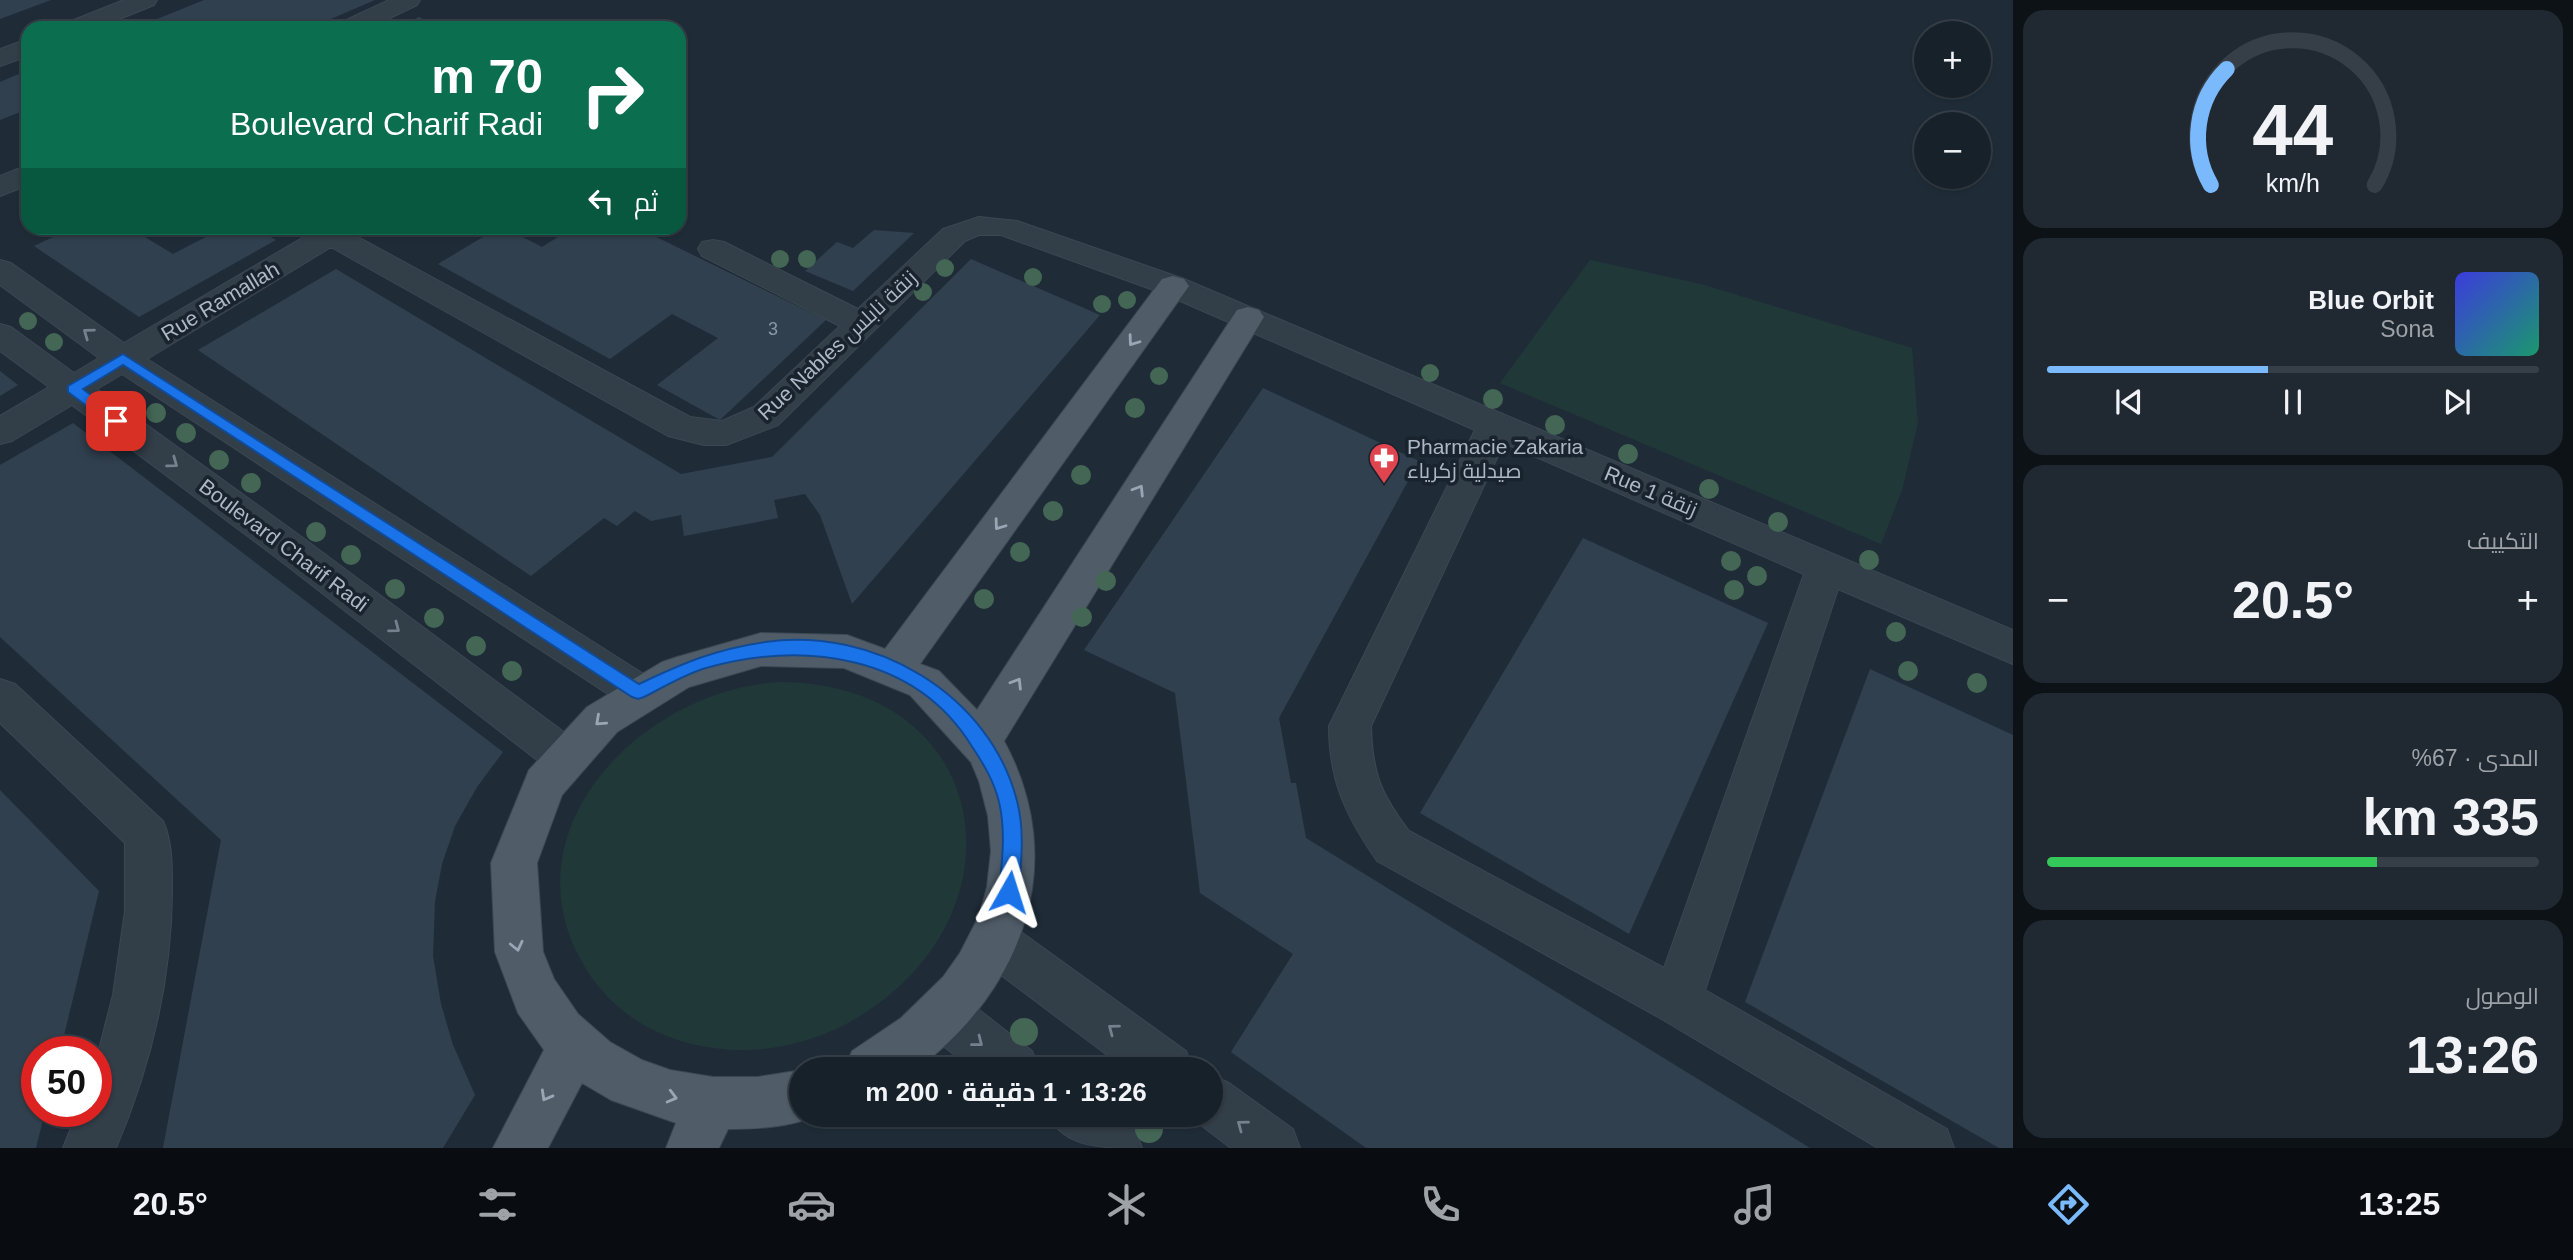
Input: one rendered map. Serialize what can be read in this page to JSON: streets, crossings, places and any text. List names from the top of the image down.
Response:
{
  "streets": {
    "street": [
      "Rue Ramallah",
      "Rue Nables زنقة نابلس",
      "Rue 1 زنقة",
      "Boulevard Charif Radi"
    ]
  },
  "crossings": [
    ["Rue Ramallah", "Boulevard Charif Radi"],
    ["Rue Nables زنقة نابلس", "Rue 1 زنقة"]
  ],
  "places": {
    "pharmacy": ["Pharmacie Zakaria صيدلية زكرياء"]
  },
  "house_numbers": ["3"],
  "page": {
    "map_buttons": ["+", "−"],
    "turn": ["70 m", "Boulevard Charif Radi"],
    "then": "ثم",
    "song": ["Blue Orbit", "Sona"],
    "tile": [
      "التكييف",
      ["المدى · 67%", "335 km"],
      ["الوصول", "13:26"]
    ],
    "heat": ["−", "20.5°", "+"],
    "limit": "50",
    "trip": "13:26 · 1 دقيقة · 200 m",
    "tabs": ["13:25", "20.5°"],
    "gauge": ["44", "km/h"]
  }
}
